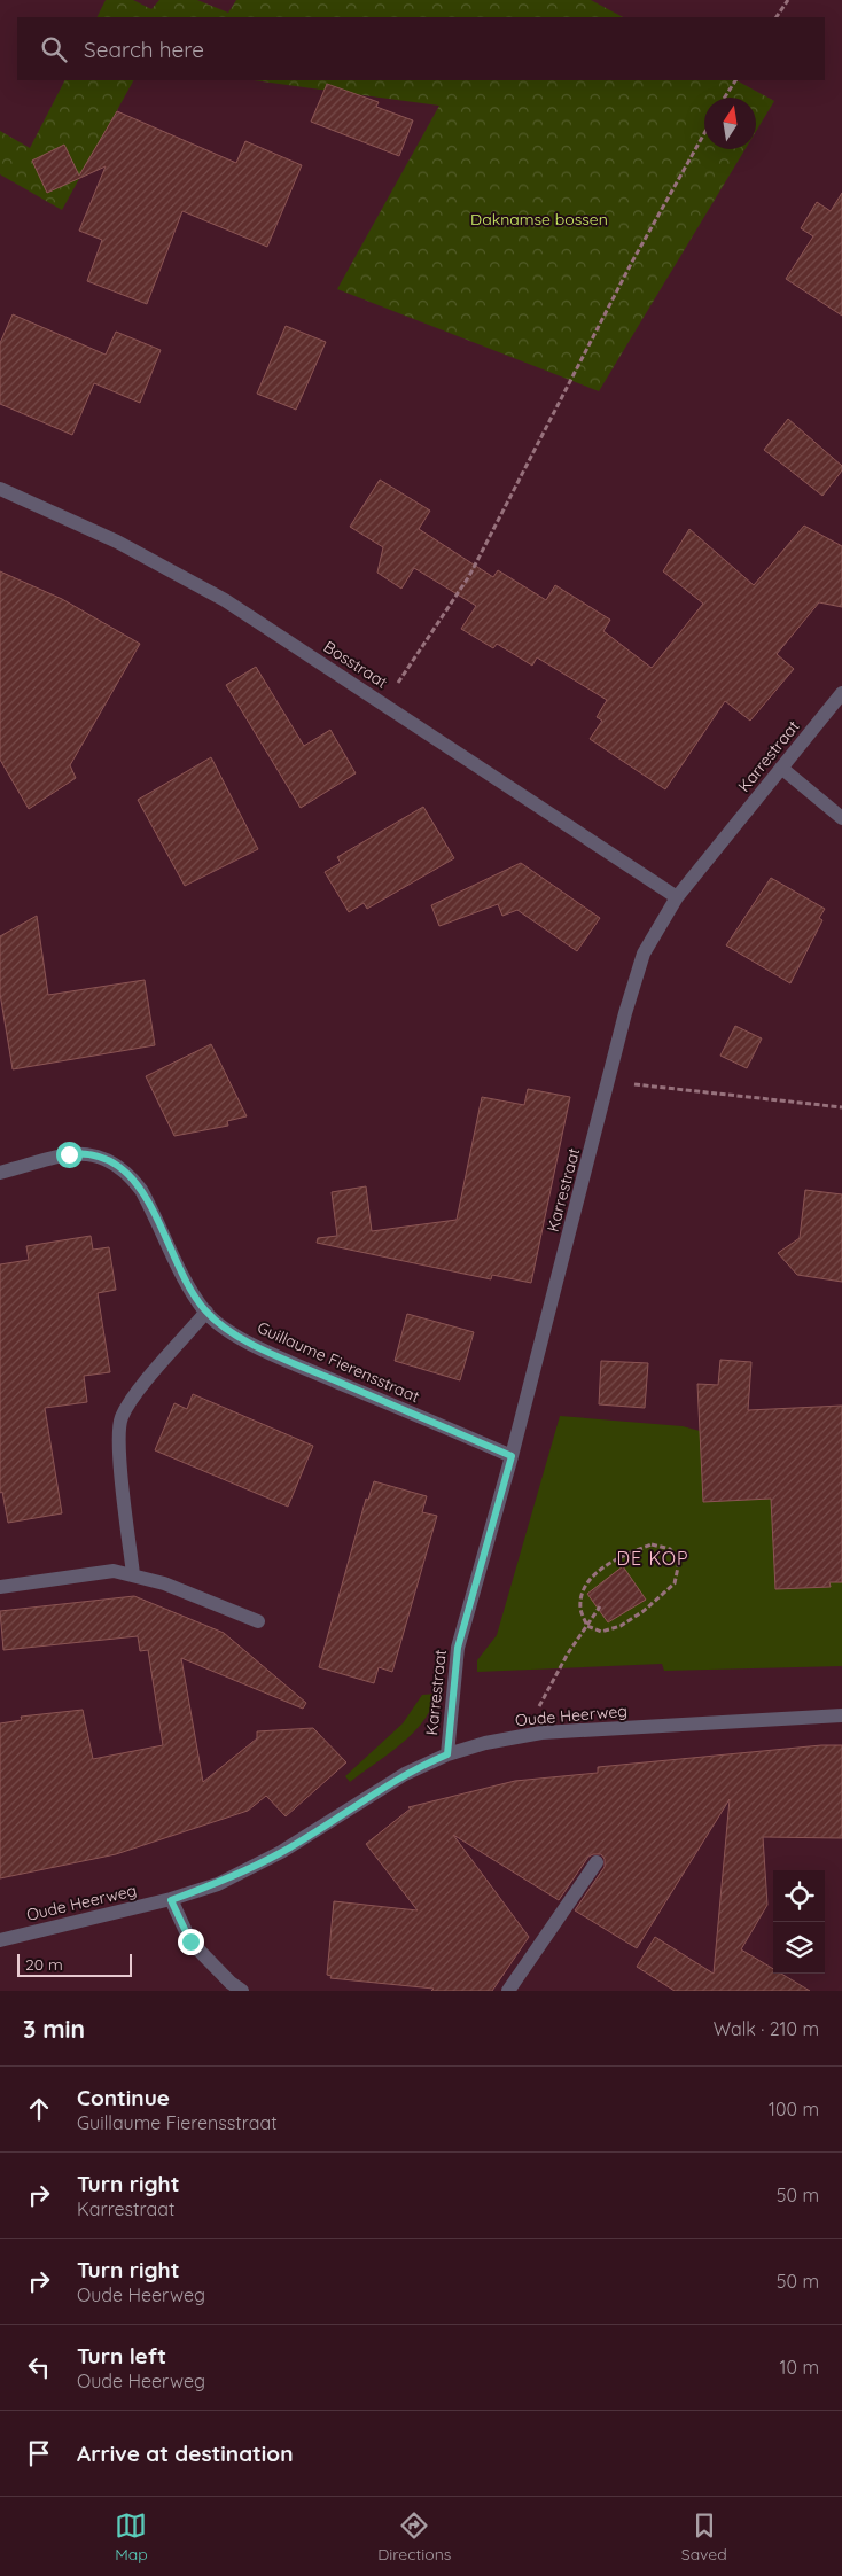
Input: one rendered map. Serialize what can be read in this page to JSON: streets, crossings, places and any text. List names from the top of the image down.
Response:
{
  "streets": {
    "street": [
      "Bosstraat",
      "Karrestraat",
      "Guillaume Fierensstraat",
      "Oude Heerweg"
    ]
  },
  "crossings": [
    ["Bosstraat", "Karrestraat"],
    ["Karrestraat", "Guillaume Fierensstraat"],
    ["Karrestraat", "Oude Heerweg"]
  ],
  "districts": ["DE KOP"],
  "parks": ["Daknamse bossen"],
  "scale_bar": "20 m",
  "north": "top",
  "page": {
    "search": "Search here",
    "scale": "20 m",
    "heading": ["3 min", "Walk · 210 m"],
    "list": [
      ["Continue", "Guillaume Fierensstraat", "100 m"],
      ["Turn right", "Karrestraat", "50 m"],
      ["Turn right", "Oude Heerweg", "50 m"],
      ["Turn left", "Oude Heerweg", "10 m"],
      "Arrive at destination"
    ],
    "nav": ["Map", "Directions", "Saved"]
  }
}
